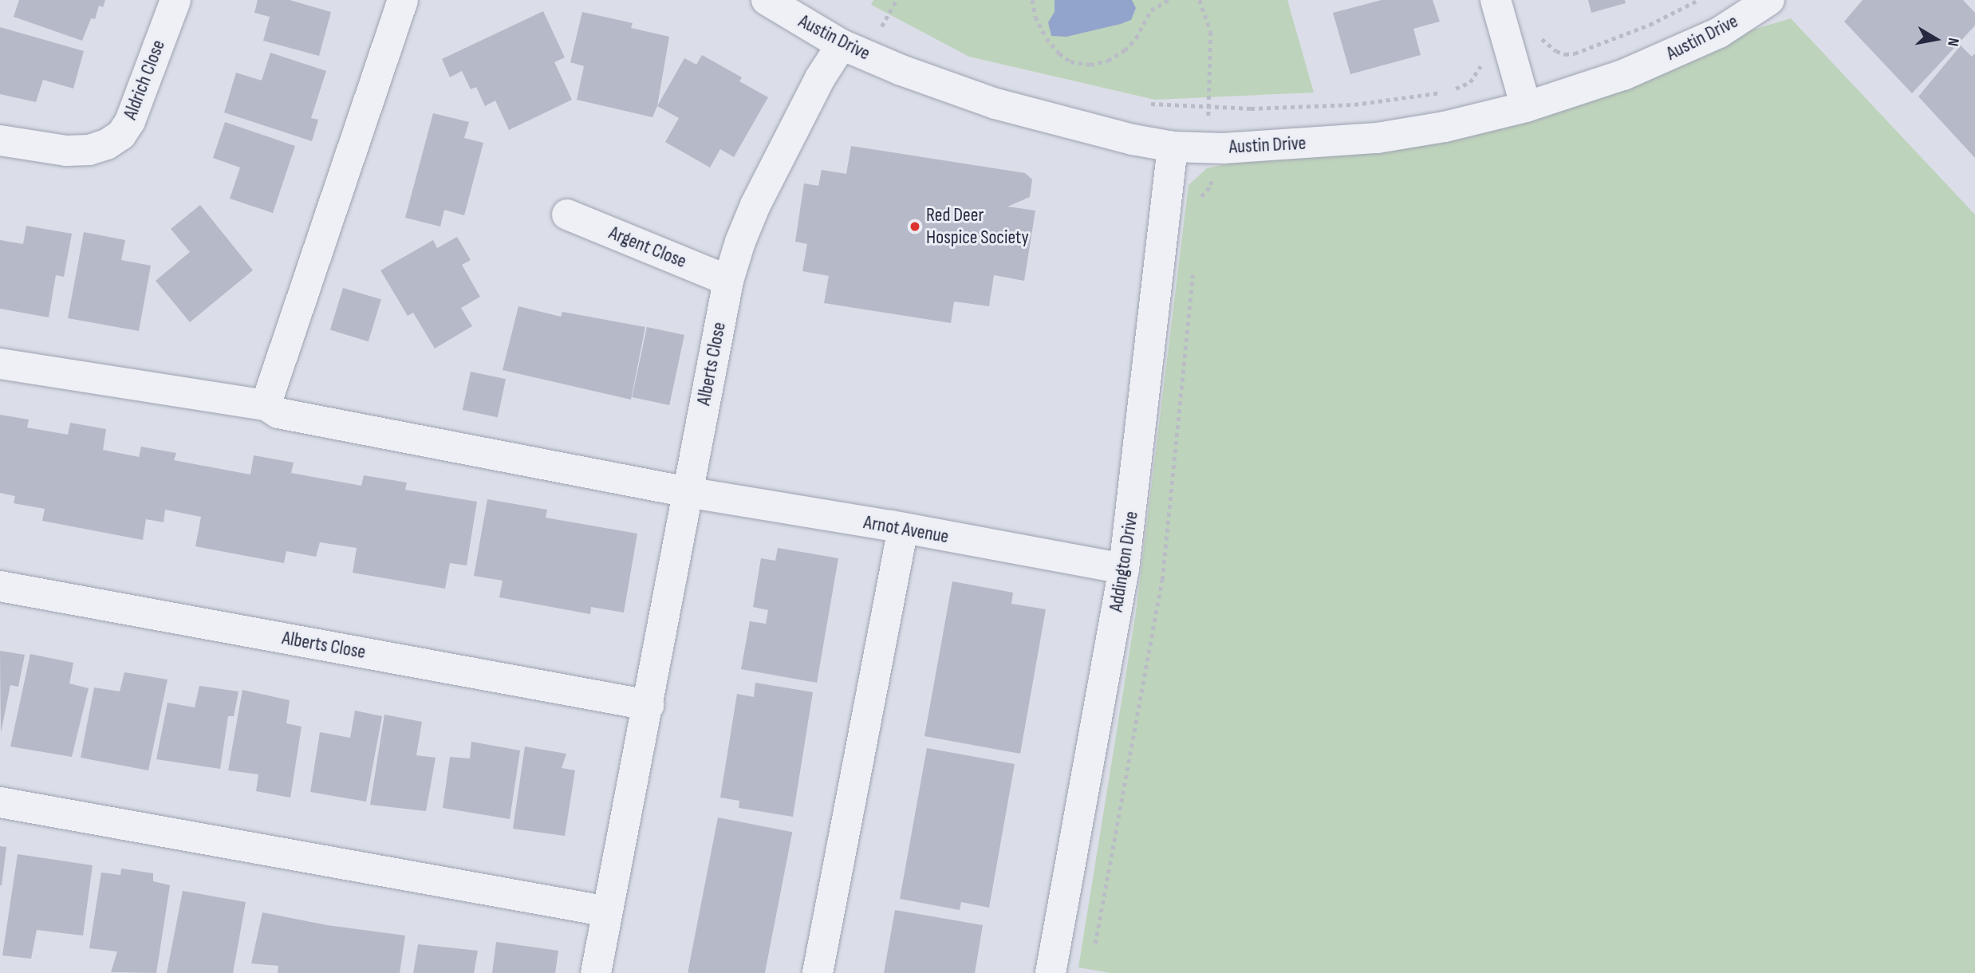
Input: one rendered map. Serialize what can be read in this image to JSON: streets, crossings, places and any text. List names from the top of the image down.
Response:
{
  "streets": {
    "street": [
      "Austin Drive",
      "Aldrich Close",
      "Argent Close",
      "Alberts Close",
      "Arnot Avenue",
      "Addington Drive"
    ]
  },
  "crossings": [
    ["Austin Drive", "Alberts Close"],
    ["Austin Drive", "Addington Drive"],
    ["Argent Close", "Alberts Close"],
    ["Alberts Close", "Arnot Avenue"],
    ["Arnot Avenue", "Addington Drive"]
  ],
  "places": ["Red Deer Hospice Society"],
  "north": "right"
}
